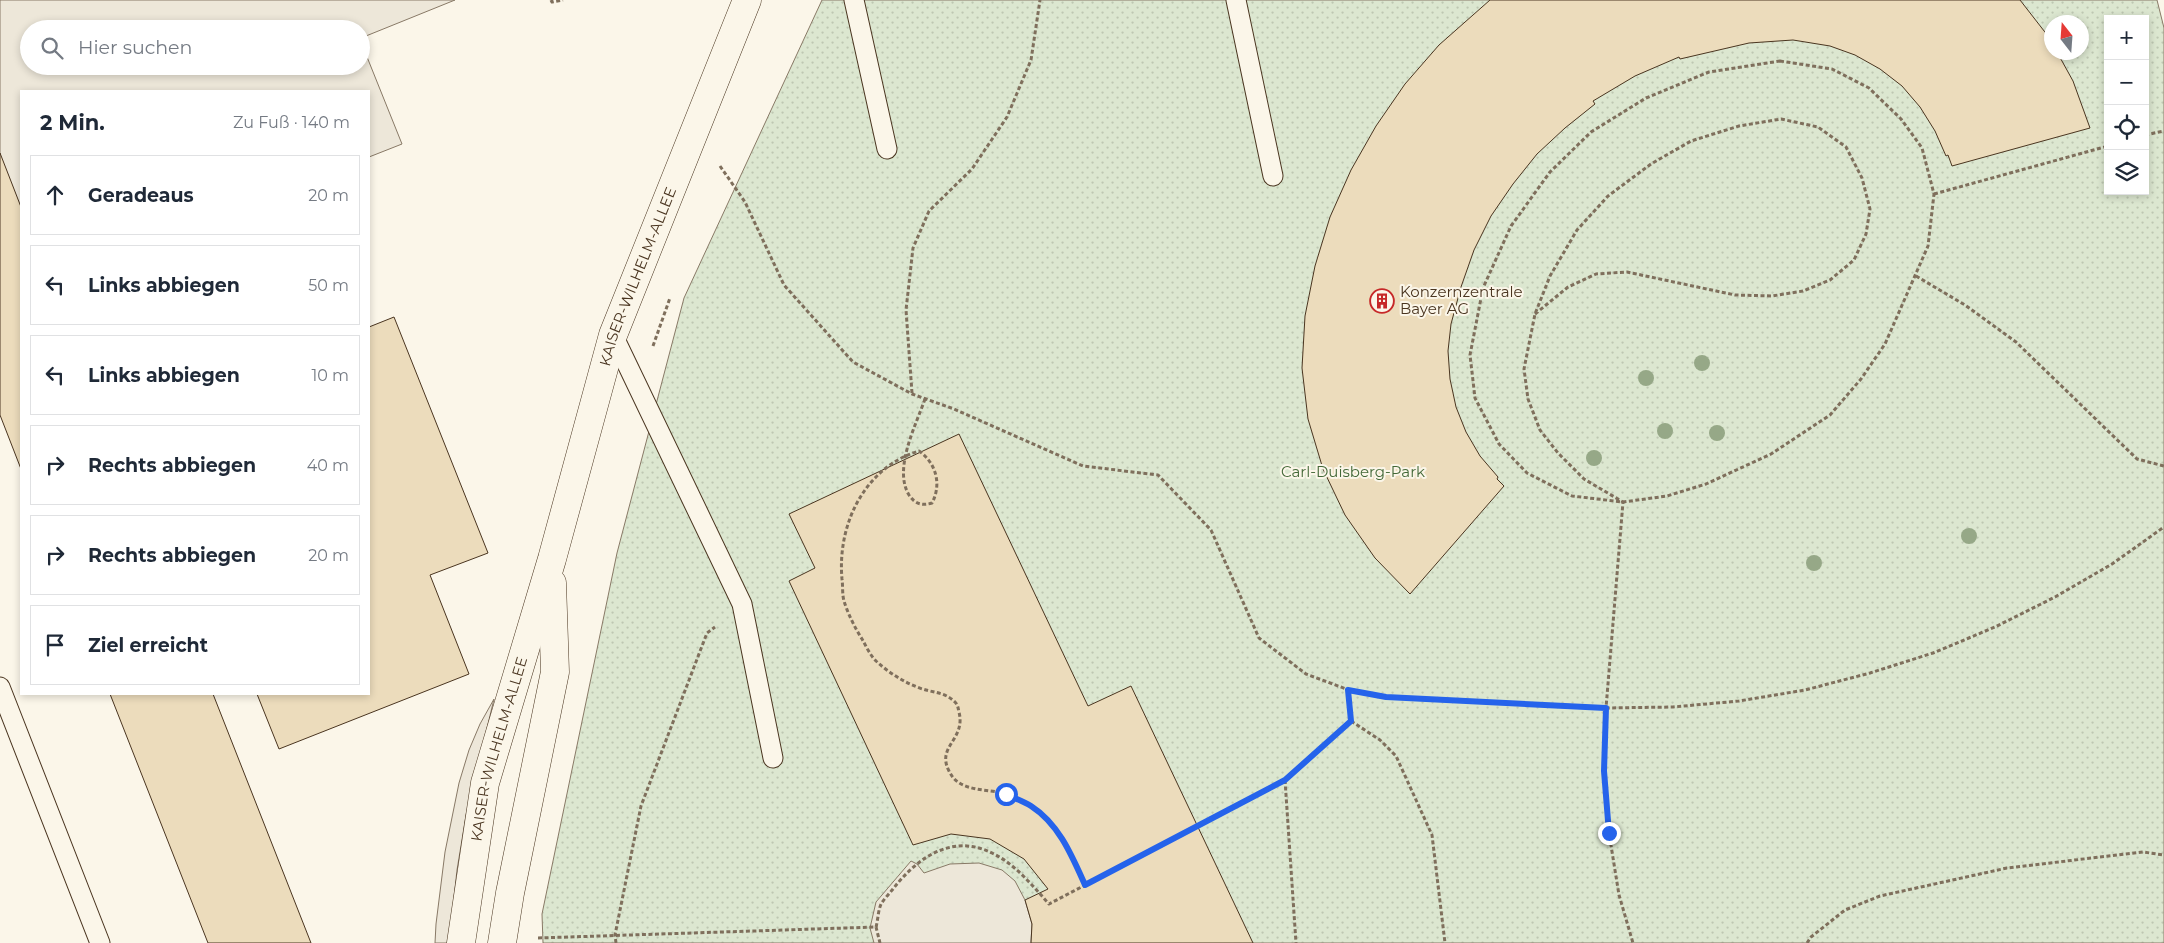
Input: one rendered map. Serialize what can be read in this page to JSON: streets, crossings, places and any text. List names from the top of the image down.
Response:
{
  "streets": {
    "street": ["KAISER-WILHELM-ALLEE"]
  },
  "parks": ["Carl-Duisberg-Park"],
  "places": {
    "building": ["Konzernzentrale Bayer AG"]
  },
  "north": "top",
  "page": {
    "map_buttons": ["+", "−"],
    "search": "Hier suchen",
    "heading": ["2 Min.", "Zu Fuß · 140 m"],
    "list": [
      ["Geradeaus", "20 m"],
      ["Links abbiegen", "50 m"],
      ["Links abbiegen", "10 m"],
      ["Rechts abbiegen", "40 m"],
      ["Rechts abbiegen", "20 m"],
      "Ziel erreicht"
    ]
  }
}
